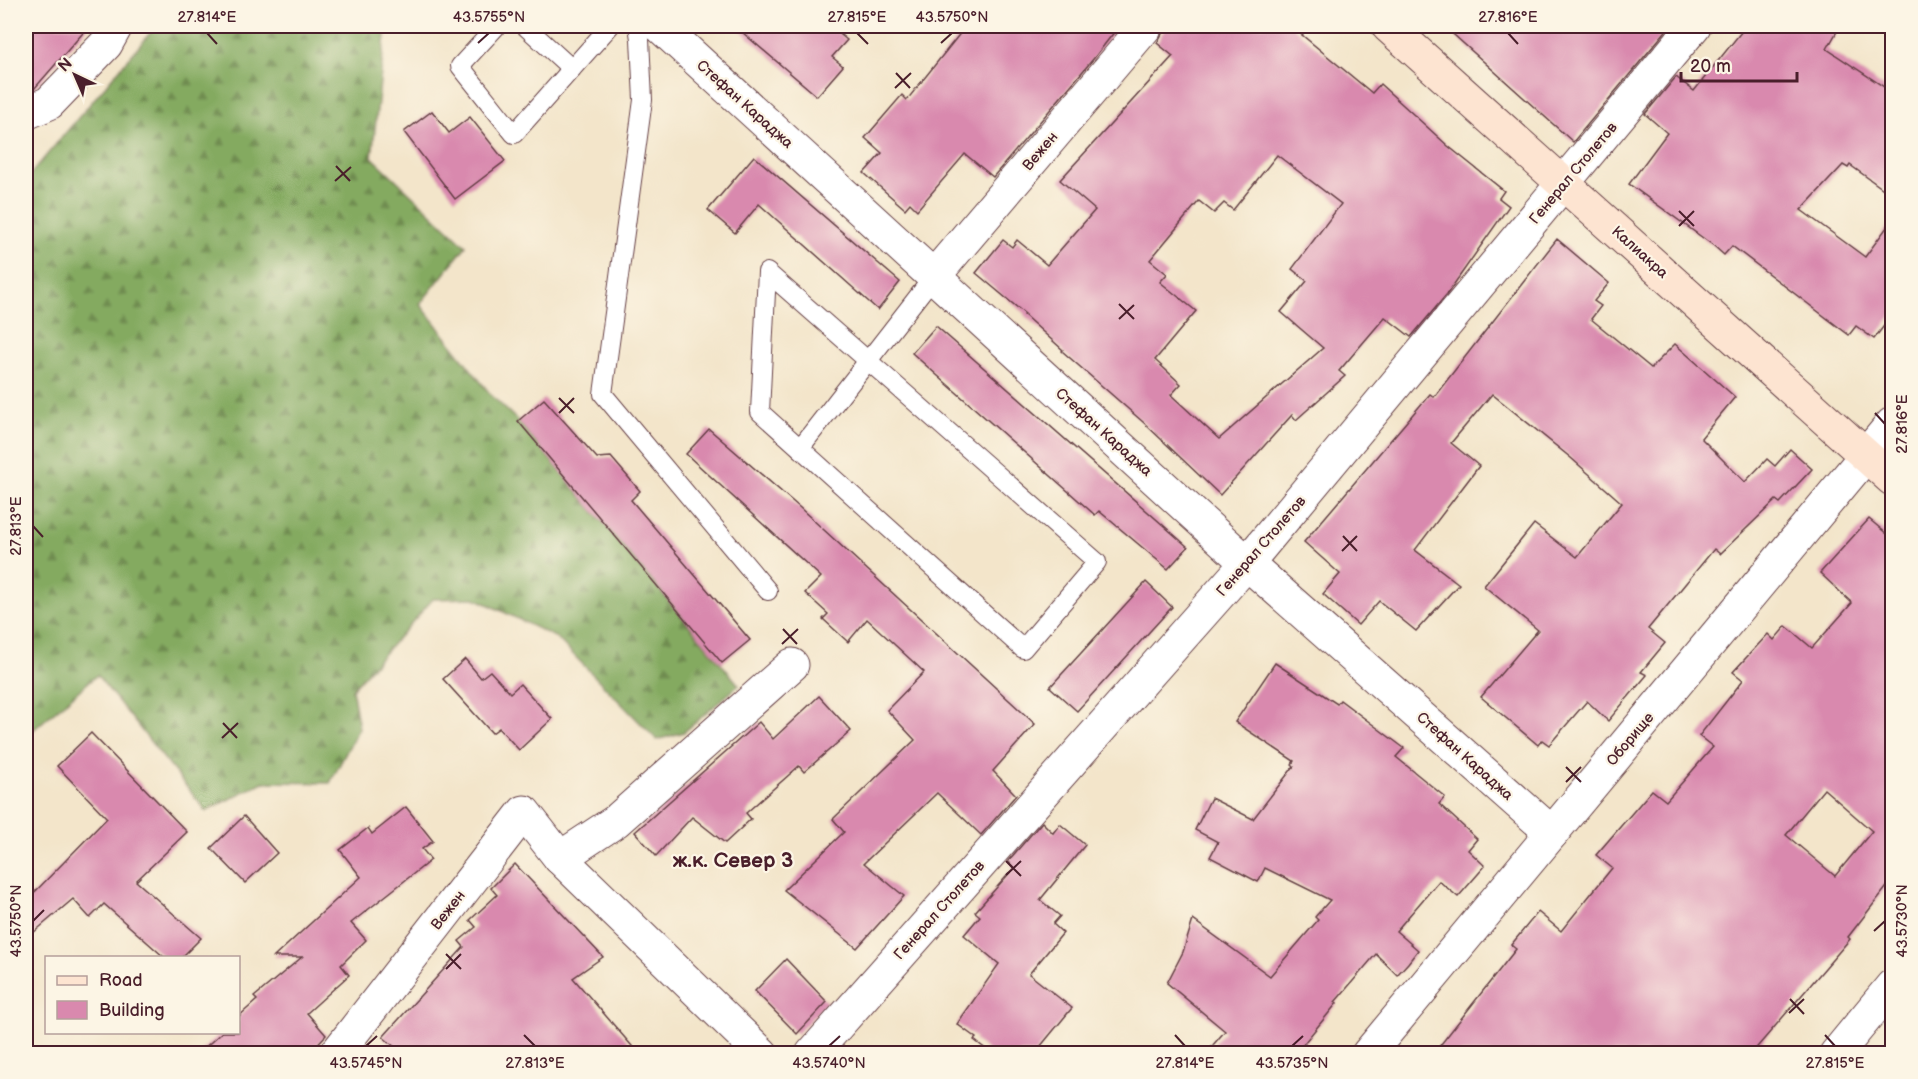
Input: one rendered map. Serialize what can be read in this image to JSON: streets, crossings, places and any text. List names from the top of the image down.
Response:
{
  "streets": {
    "street": [
      "Стефан Караджа",
      "Вежен",
      "Генерал Столетов",
      "Калиакра",
      "Оборище"
    ]
  },
  "crossings": [
    ["Стефан Караджа", "Вежен"],
    ["Стефан Караджа", "Генерал Столетов"],
    ["Стефан Караджа", "Оборище"],
    ["Генерал Столетов", "Калиакра"],
    ["Калиакра", "Оборище"]
  ],
  "districts": ["ж.к. Север 3"],
  "legend": ["Road", "Building"],
  "scale_bar": "20 m",
  "north": "top left",
  "coordinates": [
    "27.814°E",
    "43.5755°N",
    "27.815°E",
    "43.5750°N",
    "27.816°E",
    "27.813°E",
    "43.5730°N",
    "43.5745°N",
    "43.5740°N",
    "43.5735°N"
  ]
}
